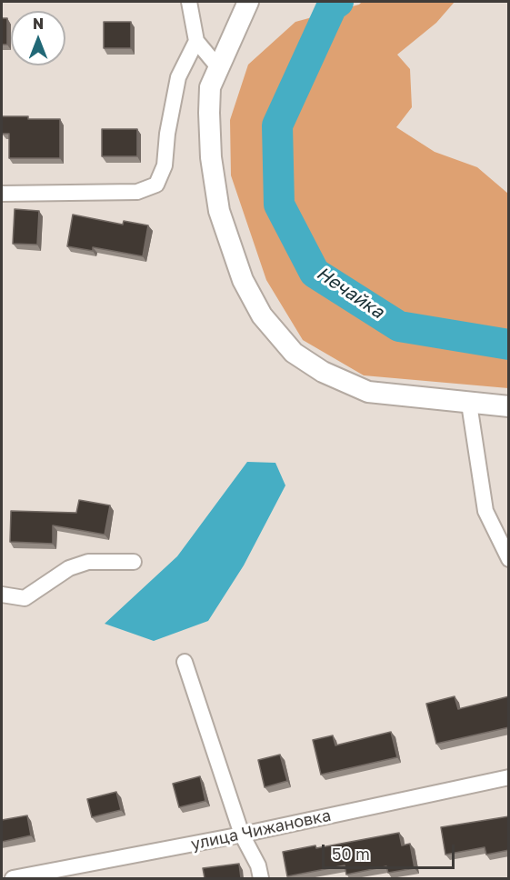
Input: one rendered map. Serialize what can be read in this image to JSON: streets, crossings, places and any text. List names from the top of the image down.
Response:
{
  "streets": {
    "street": ["улица Чижановка"]
  },
  "water": ["Нечайка"],
  "scale_bar": "50 m",
  "north": "top"
}
